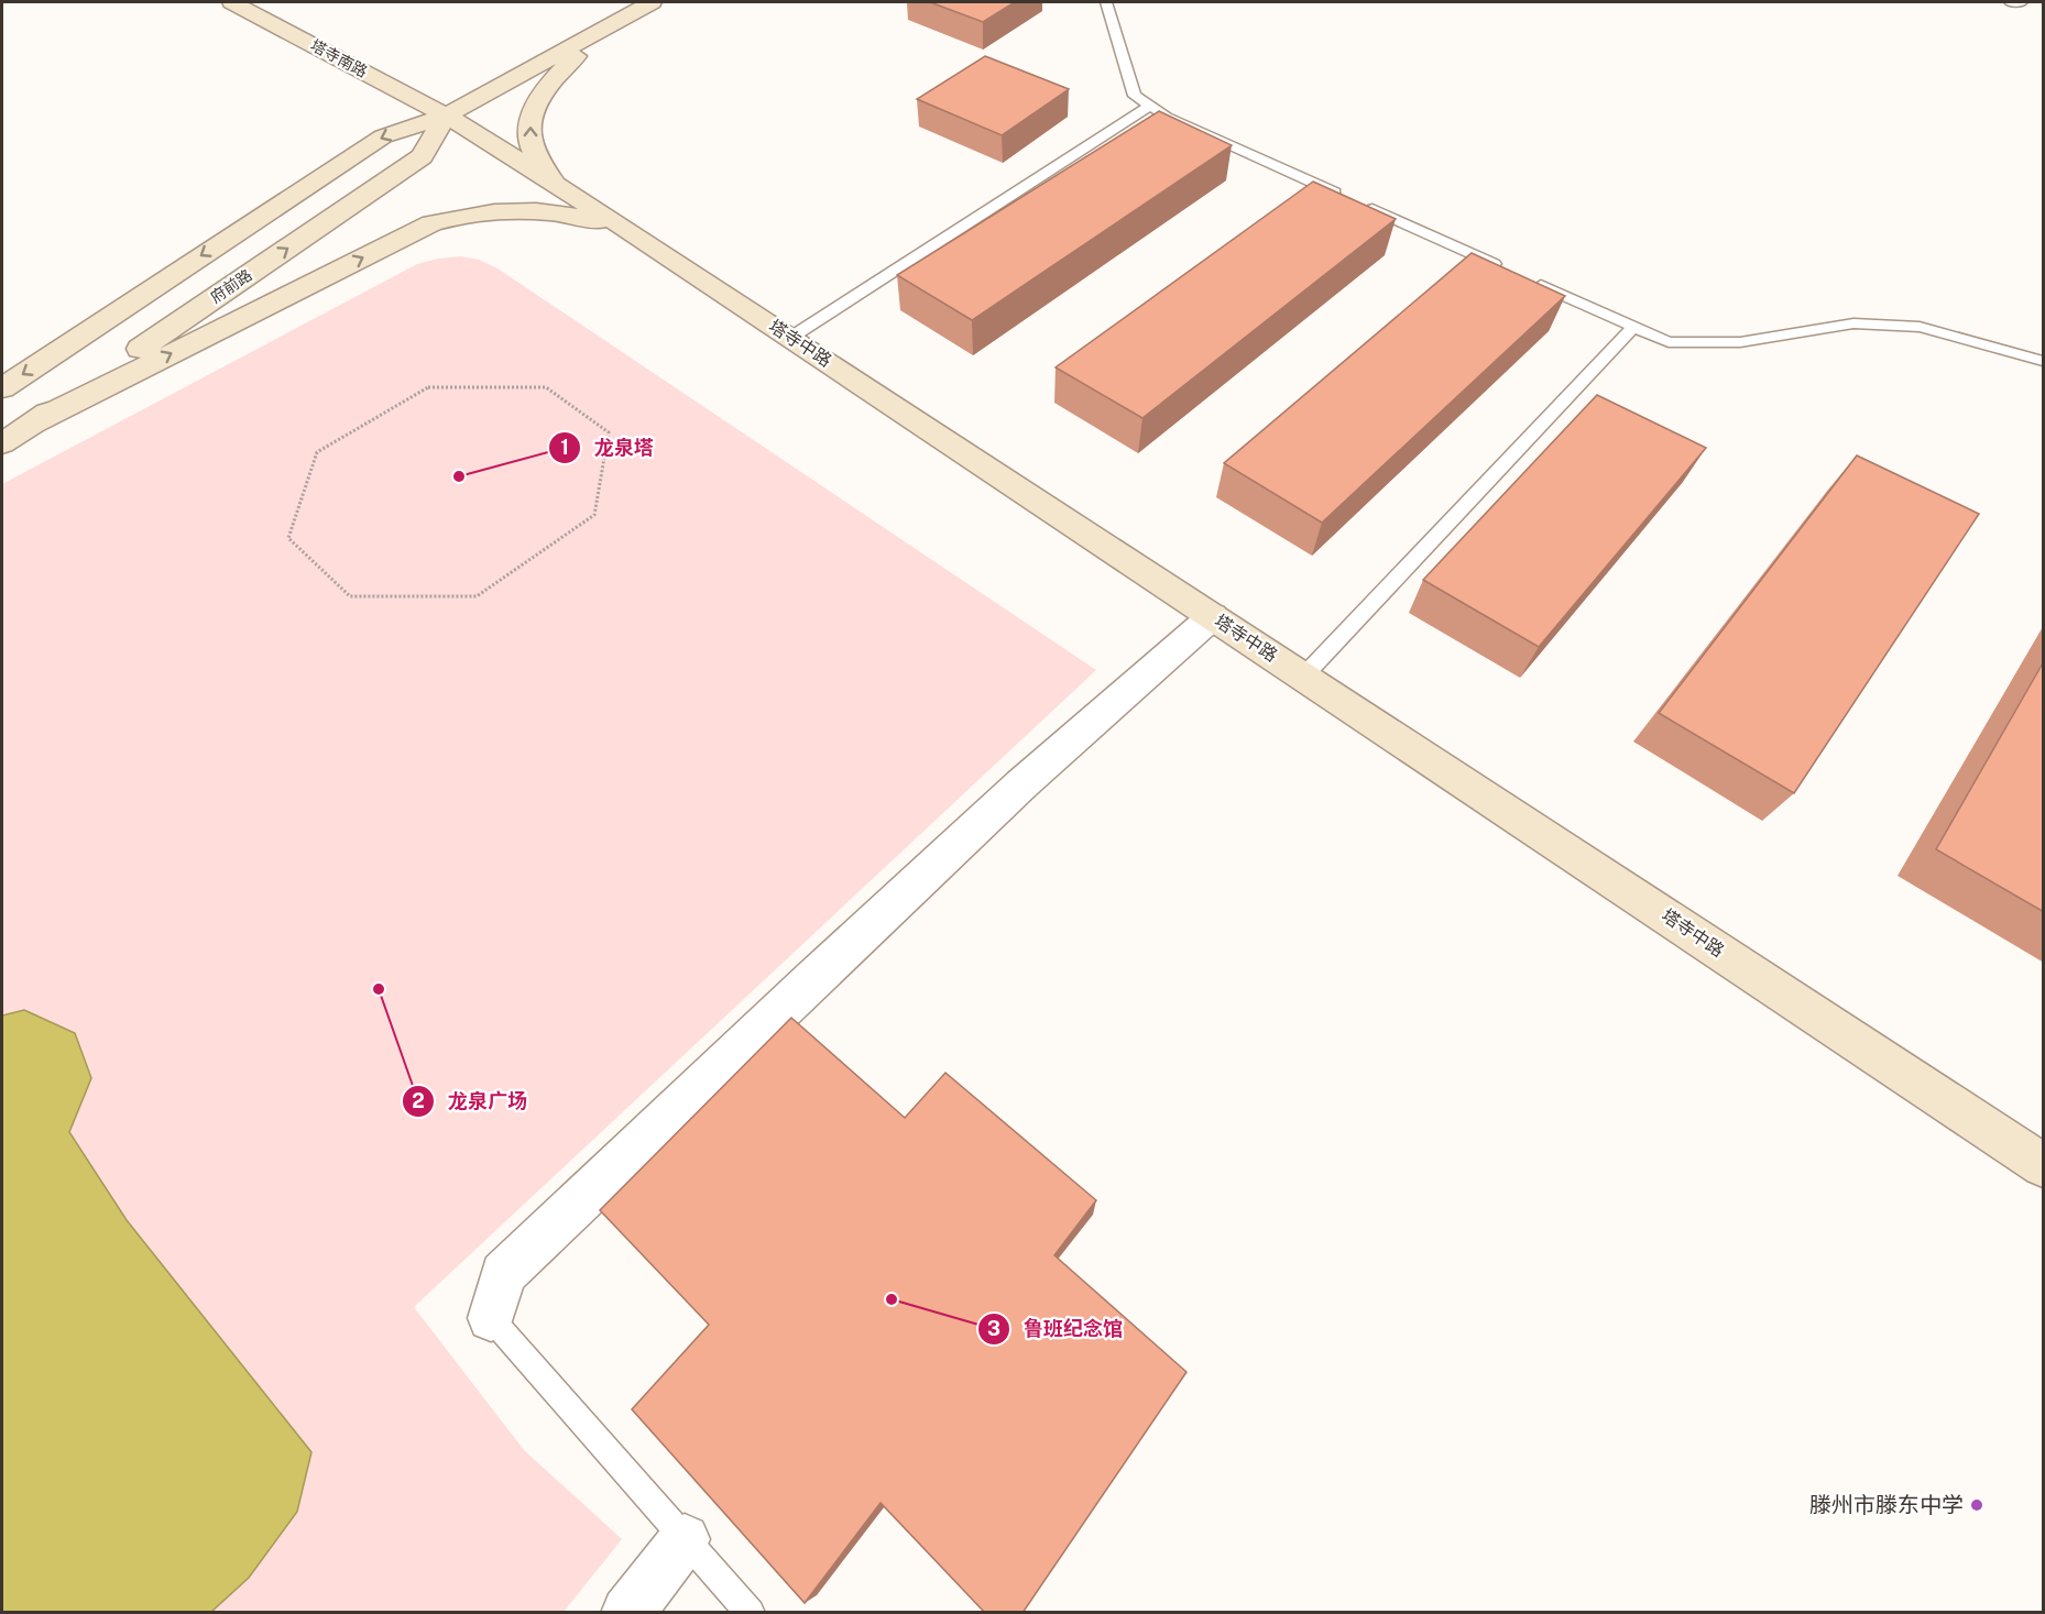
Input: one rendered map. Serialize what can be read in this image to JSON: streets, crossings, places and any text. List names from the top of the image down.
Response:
{
  "streets": {
    "main road": ["塔寺南路", "府前路", "塔寺中路"]
  },
  "crossings": [
    ["塔寺南路", "府前路"],
    ["塔寺南路", "塔寺中路"],
    ["府前路", "塔寺中路"]
  ],
  "places": [
    "龙泉塔",
    "龙泉广场",
    "鲁班纪念馆",
    "滕州市滕东中学"
  ]
}
